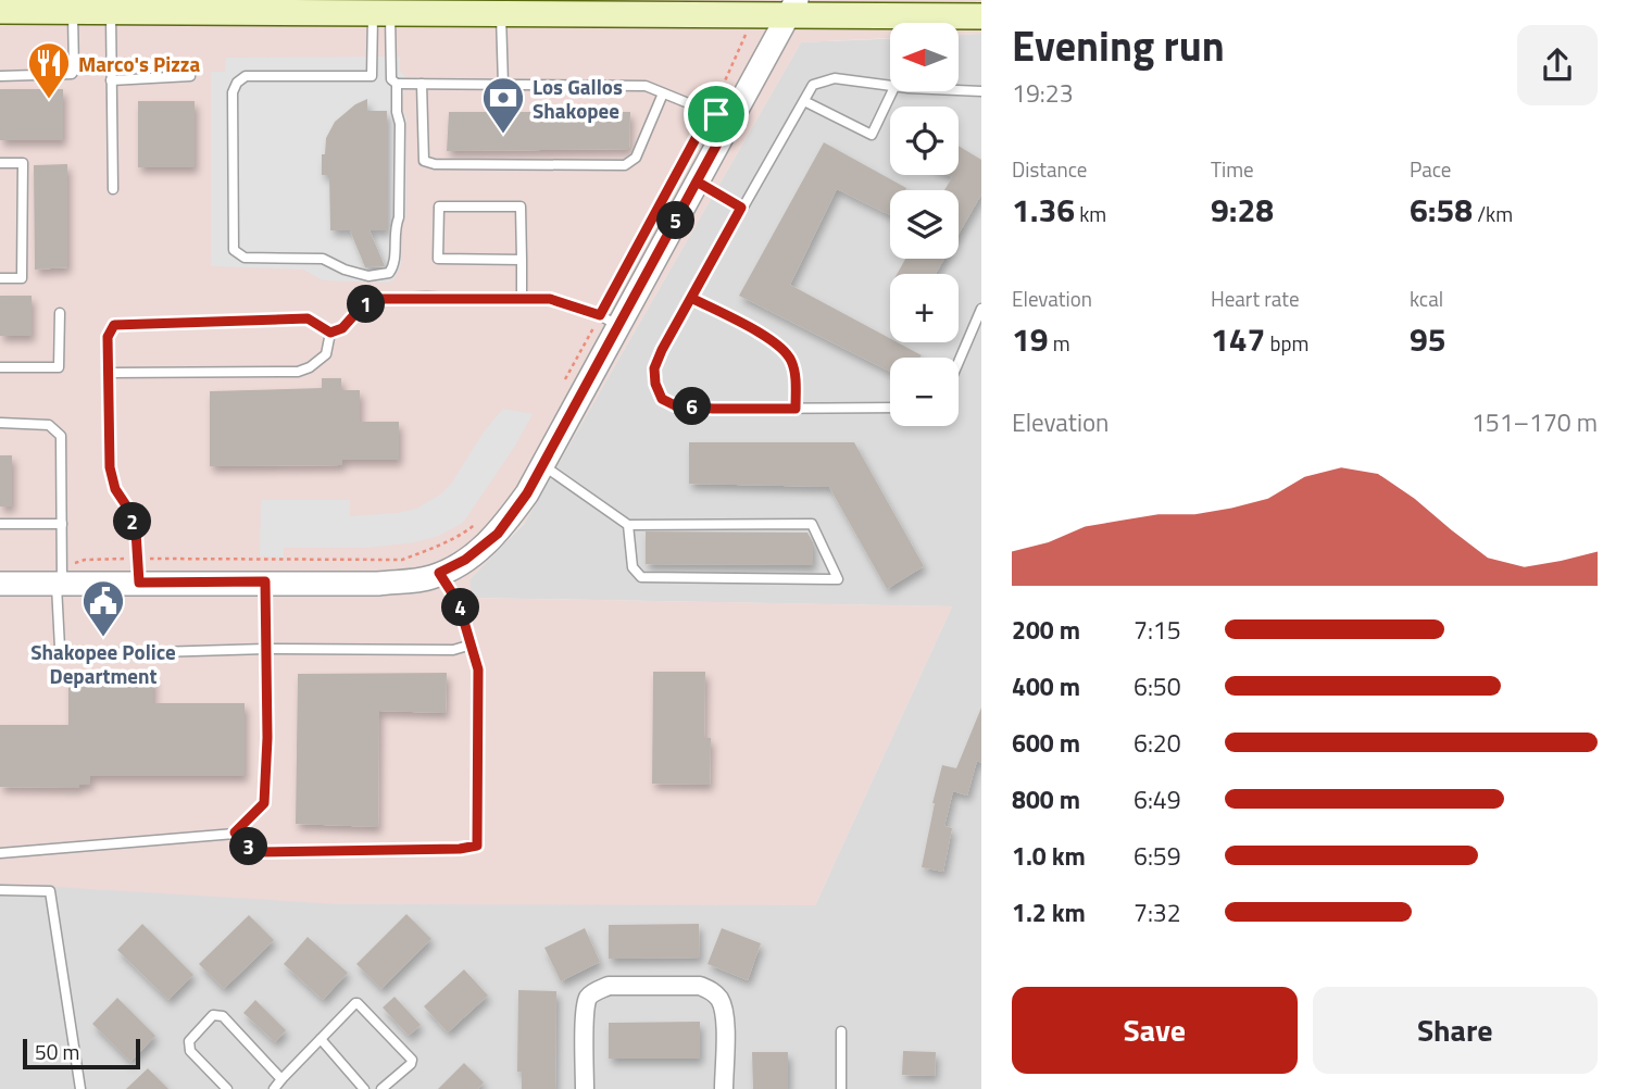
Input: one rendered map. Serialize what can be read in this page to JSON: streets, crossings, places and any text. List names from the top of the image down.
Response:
{
  "places": {
    "restaurant": ["Marco's Pizza"],
    "bank": ["Los Gallos Shakopee"],
    "public building": ["Shakopee Police Department"]
  },
  "scale_bar": "50 m",
  "north": "left",
  "page": {
    "heading": ["Evening run", "19:23"],
    "map_buttons": ["+", "−"],
    "stats": [
      ["Distance", "1.36 km"],
      ["Time", "9:28"],
      ["Pace", "6:58 /km"],
      ["Elevation", "19 m"],
      ["Heart rate", "147 bpm"],
      ["kcal", "95"]
    ],
    "pins": [
      "5",
      "1",
      "6",
      "2",
      "4",
      "3"
    ],
    "chart": ["Elevation", "151–170 m"],
    "list": [
      {
        "name": "200 m",
        "note": "7:15"
      },
      {
        "name": "400 m",
        "note": "6:50"
      },
      {
        "name": "600 m",
        "note": "6:20"
      },
      {
        "name": "800 m",
        "note": "6:49"
      },
      {
        "name": "1.0 km",
        "note": "6:59"
      },
      {
        "name": "1.2 km",
        "note": "7:32"
      }
    ],
    "buttons": ["Save", "Share"],
    "scale": "50 m"
  }
}
